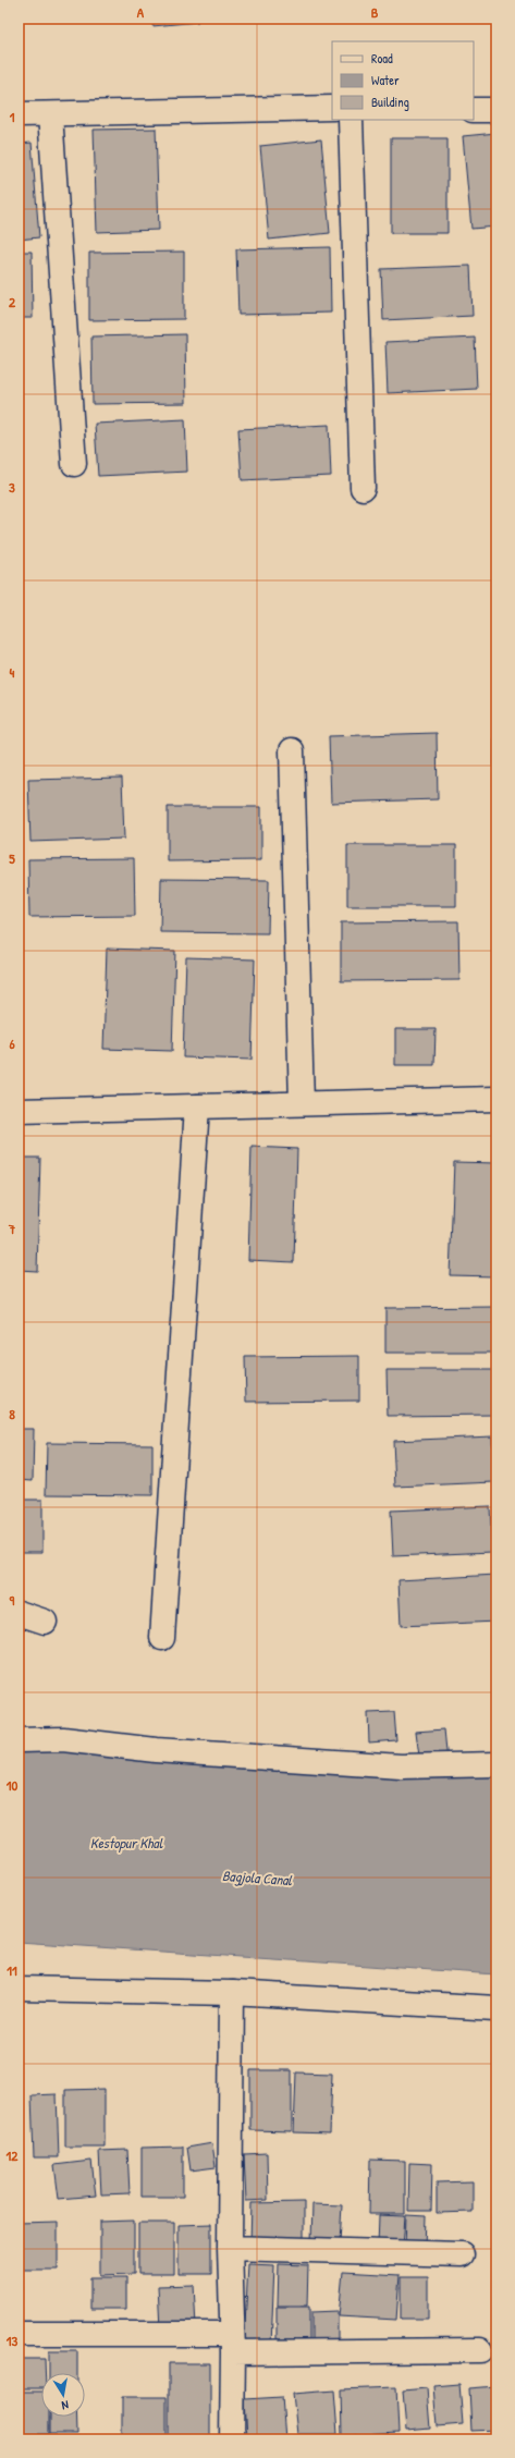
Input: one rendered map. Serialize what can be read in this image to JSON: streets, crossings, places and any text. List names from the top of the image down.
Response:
{
  "water": ["Kestopur Khal", "Bagjola Canal"],
  "legend": ["Road", "Water", "Building"],
  "north": "bottom",
  "grid": {
    "columns": ["A", "B"],
    "rows": [
      "1",
      "2",
      "3",
      "4",
      "5",
      "6",
      "7",
      "8",
      "9",
      "10",
      "11",
      "12",
      "13"
    ]
  }
}
